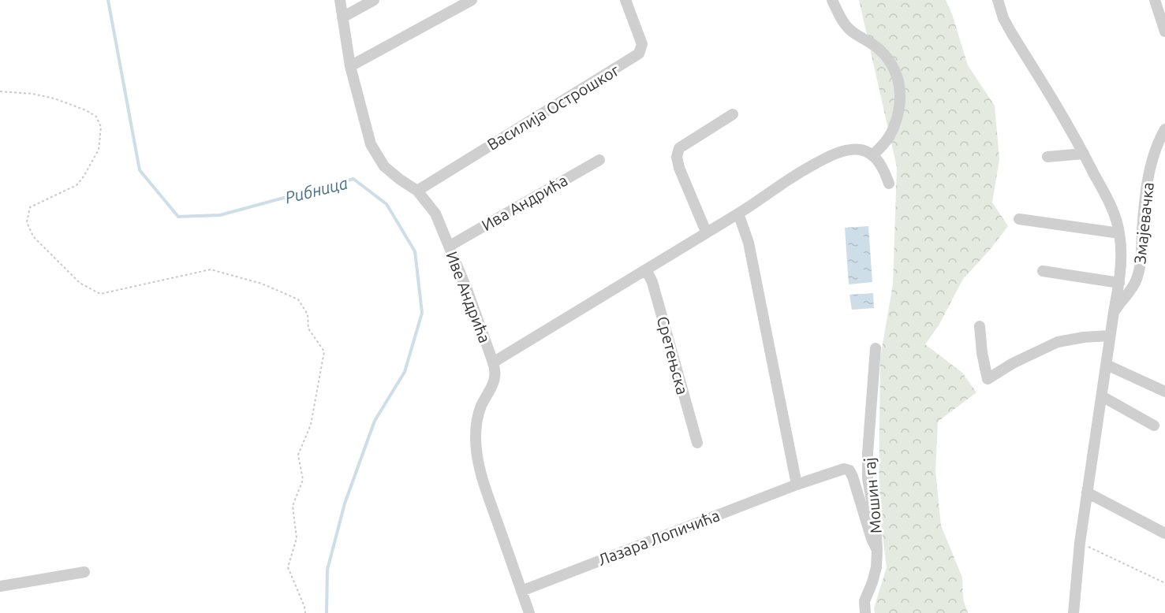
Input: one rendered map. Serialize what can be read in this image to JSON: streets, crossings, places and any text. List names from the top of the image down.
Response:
{
  "streets": {
    "street": [
      "Василија Острошког",
      "Ива Андрића",
      "Змајевачка",
      "Иве Андрића",
      "Сретењска",
      "Мошин гај",
      "Лазара Лопичића"
    ]
  },
  "crossings": [
    ["Василија Острошког", "Иве Андрића"],
    ["Ива Андрића", "Иве Андрића"],
    ["Иве Андрића", "Лазара Лопичића"],
    ["Мошин гај", "Лазара Лопичића"]
  ],
  "water": ["Рибница"]
}
